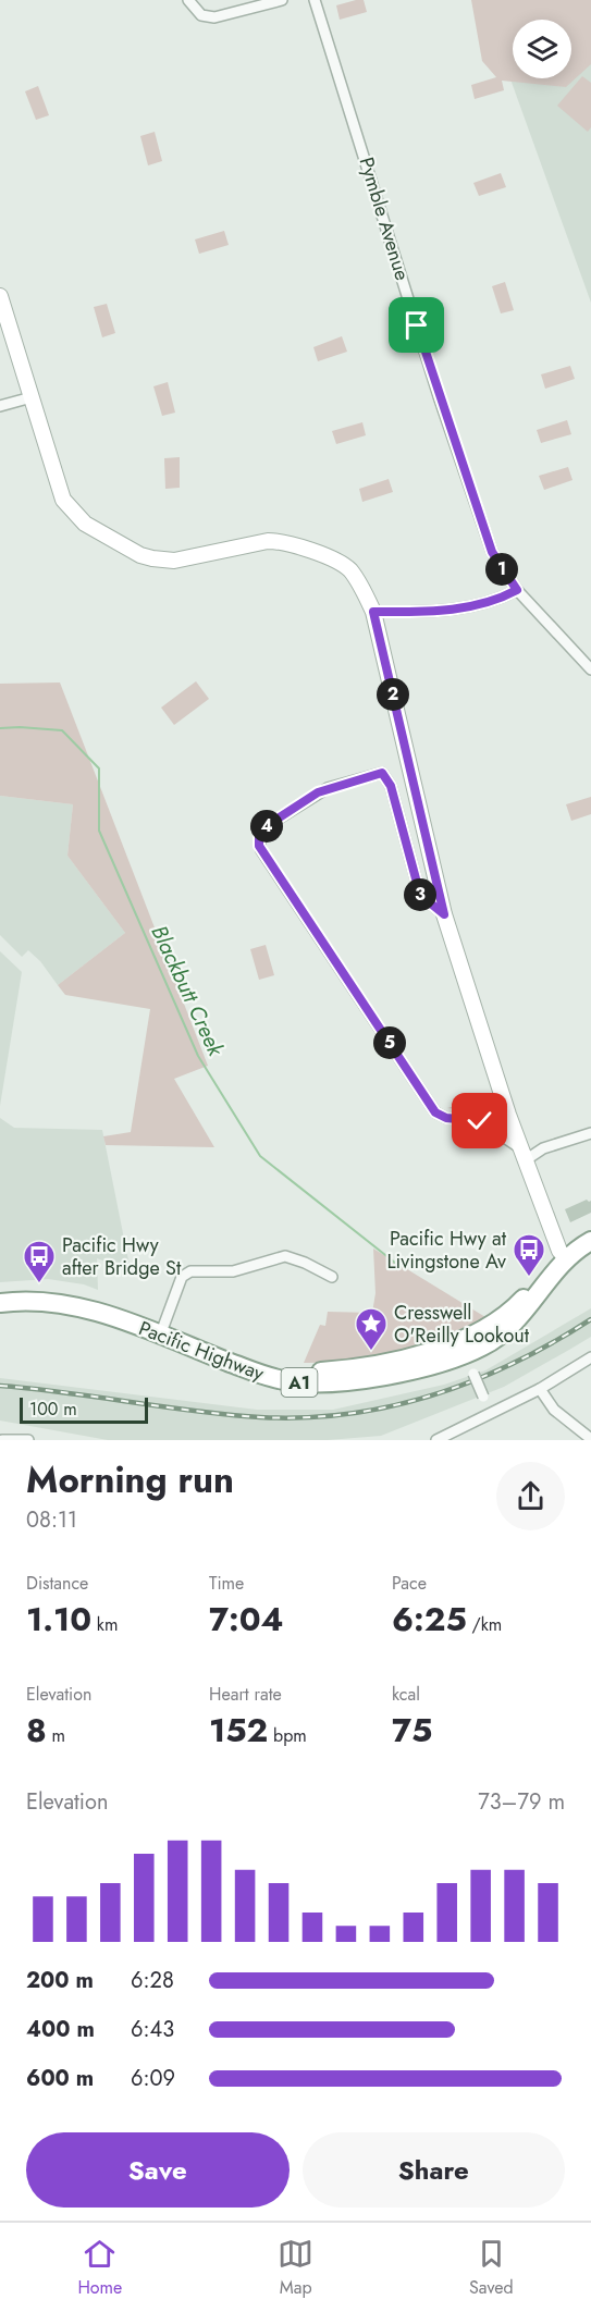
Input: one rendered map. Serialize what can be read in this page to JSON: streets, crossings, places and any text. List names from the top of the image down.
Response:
{
  "streets": {
    "highway": ["Pacific Highway", "A1"],
    "street": ["Pymble Avenue"]
  },
  "water": ["Blackbutt Creek"],
  "places": {
    "bus stop": ["Pacific Hwy at Livingstone Av", "Pacific Hwy after Bridge St"],
    "place": ["Cresswell O'Reilly Lookout"]
  },
  "scale_bar": "100 m",
  "page": {
    "pins": [
      "1",
      "2",
      "4",
      "3",
      "5"
    ],
    "scale": "100 m",
    "heading": ["Morning run", "08:11"],
    "stats": [
      ["Distance", "1.10 km"],
      ["Time", "7:04"],
      ["Pace", "6:25 /km"],
      ["Elevation", "8 m"],
      ["Heart rate", "152 bpm"],
      ["kcal", "75"]
    ],
    "chart": ["Elevation", "73–79 m"],
    "list": [
      {
        "name": "200 m",
        "note": "6:28"
      },
      {
        "name": "400 m",
        "note": "6:43"
      },
      {
        "name": "600 m",
        "note": "6:09"
      }
    ],
    "buttons": ["Save", "Share"],
    "tabs": ["Home", "Map", "Saved"]
  }
}
